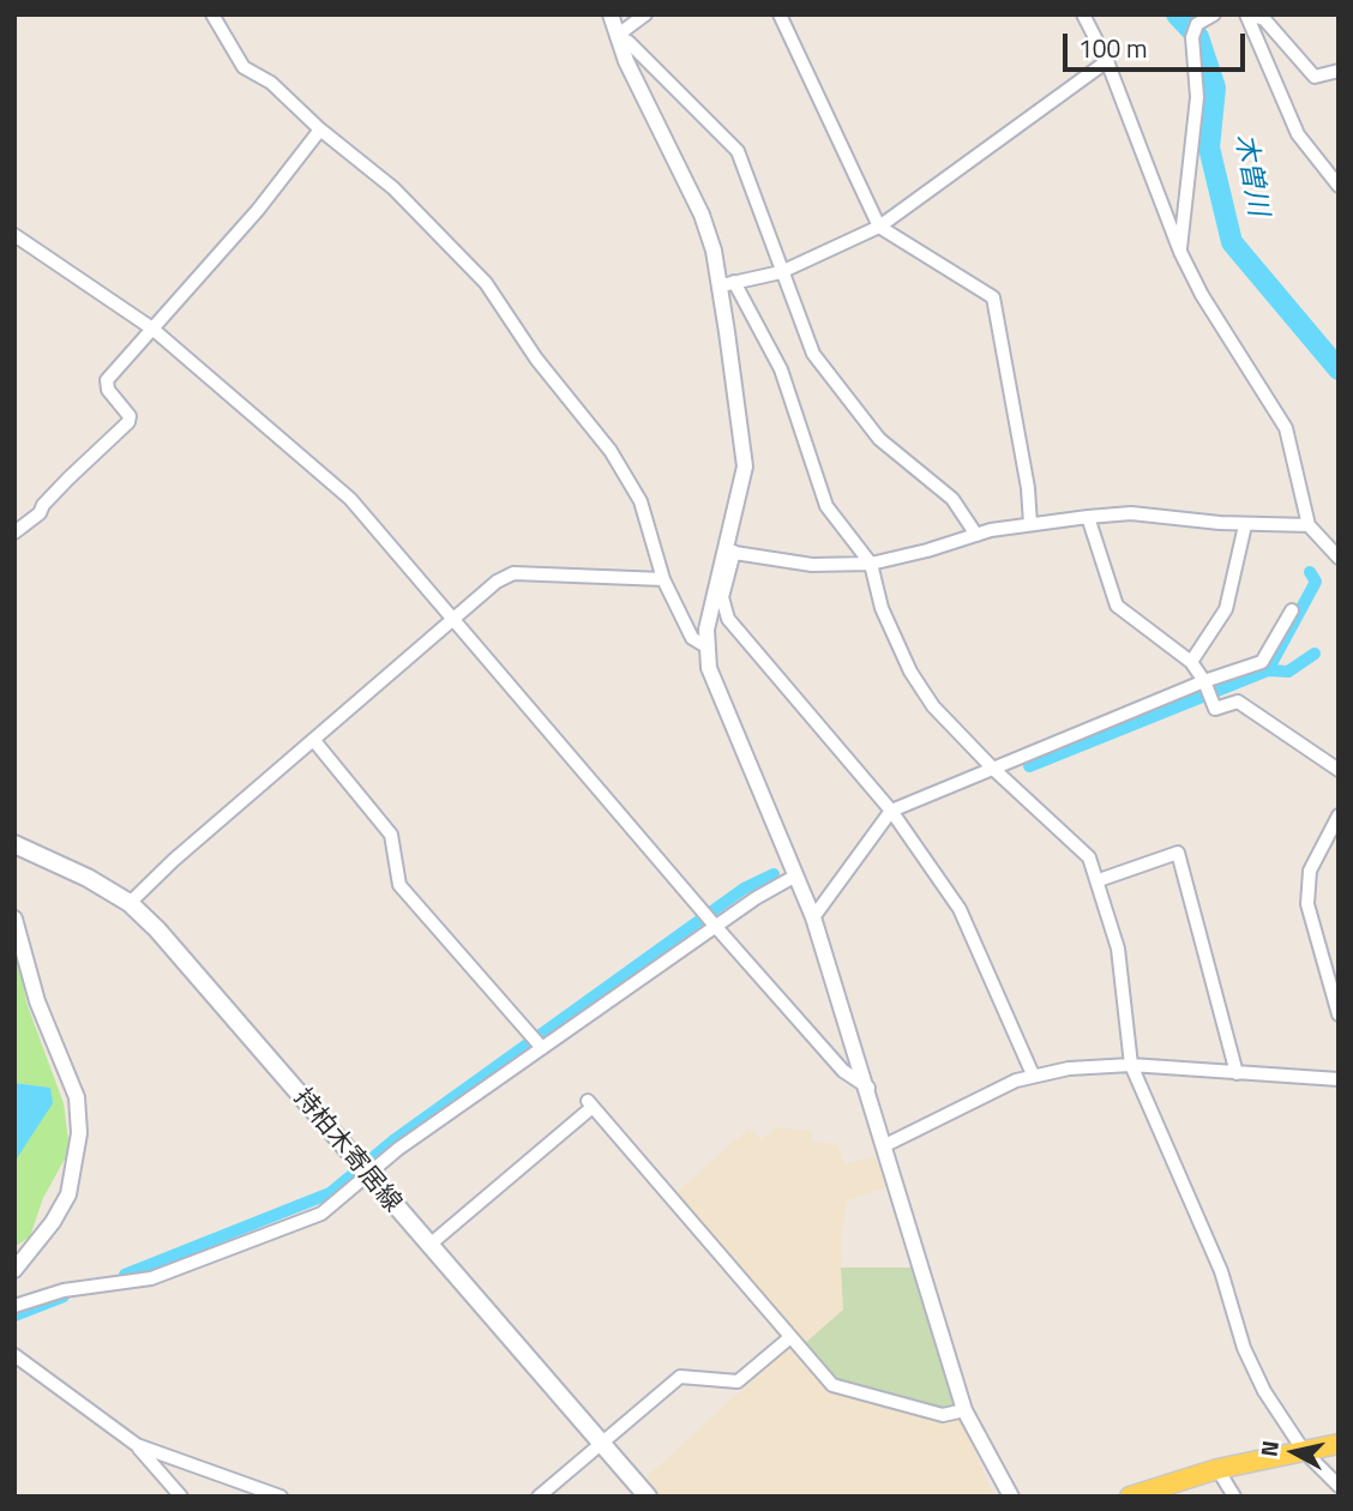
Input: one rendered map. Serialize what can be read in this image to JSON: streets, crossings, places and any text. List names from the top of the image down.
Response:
{
  "streets": {
    "main road": ["持柏木寄居線"]
  },
  "water": ["木曽川"],
  "scale_bar": "100 m",
  "north": "left"
}
